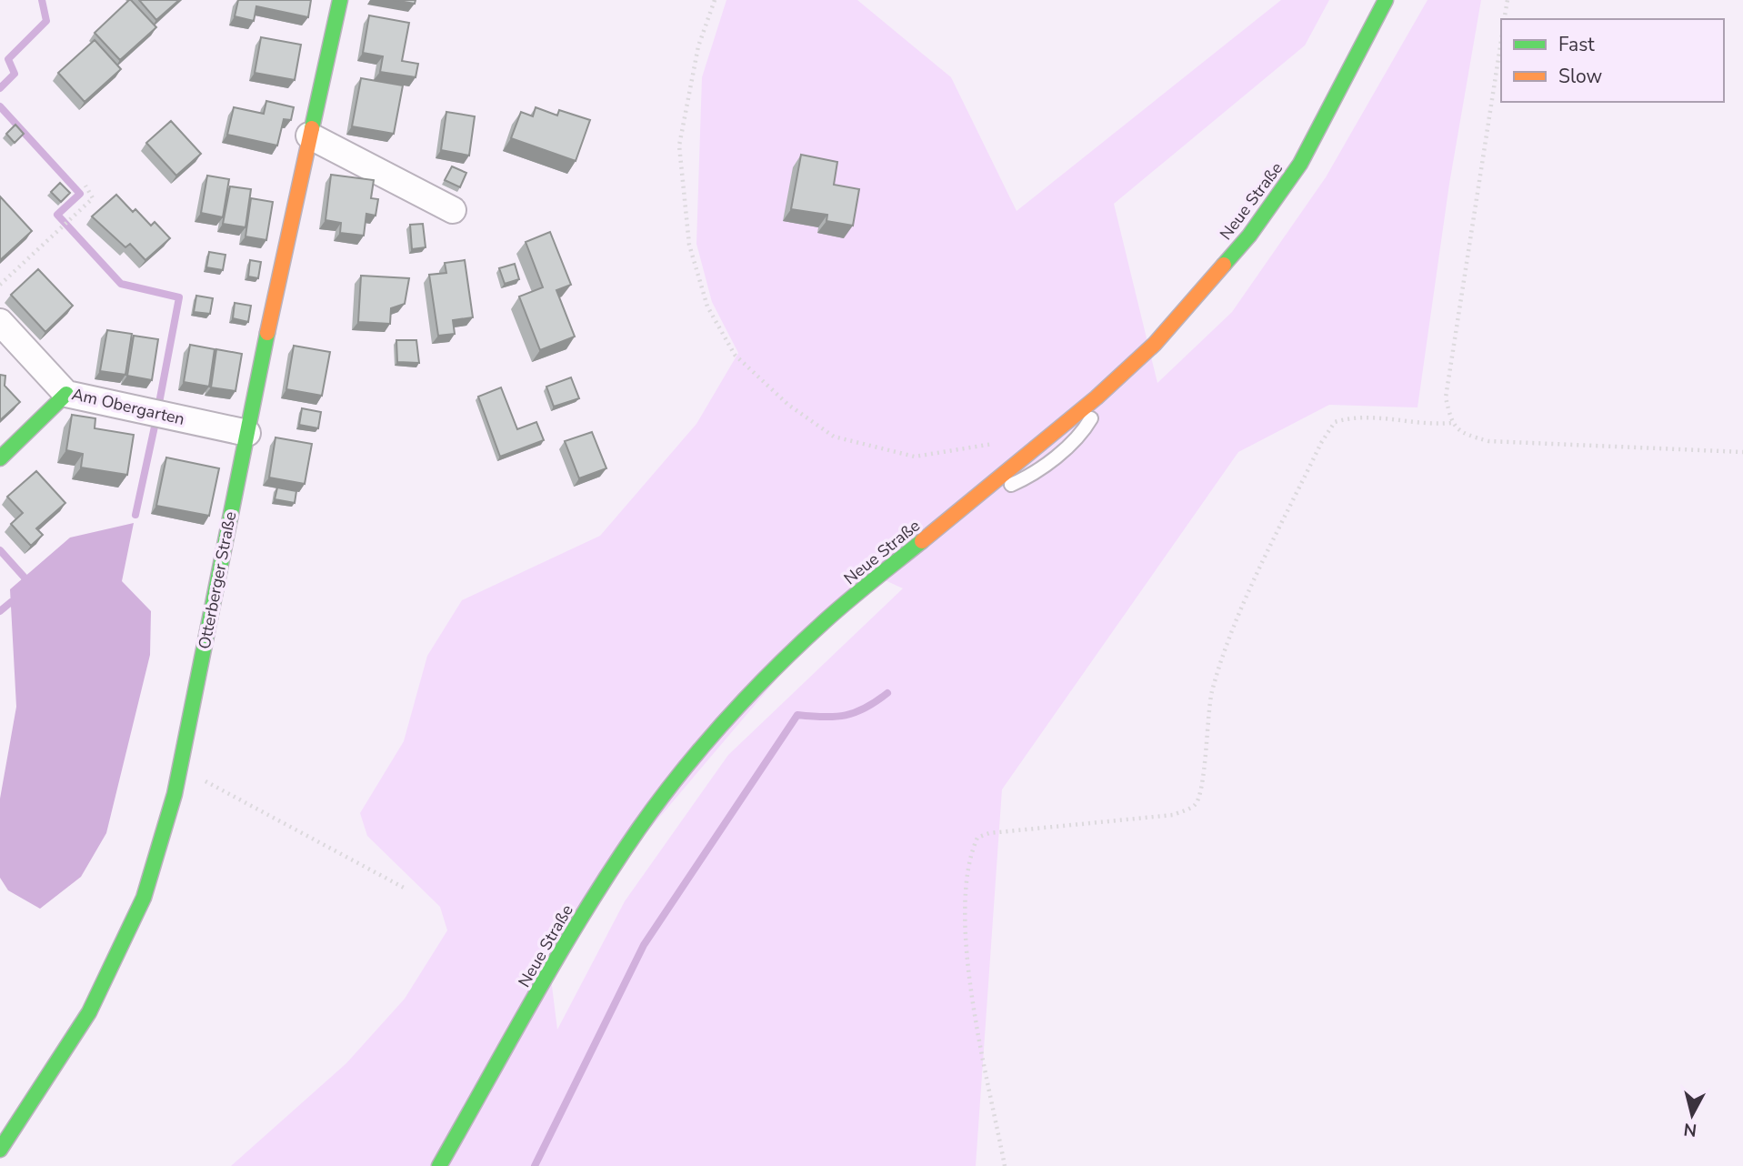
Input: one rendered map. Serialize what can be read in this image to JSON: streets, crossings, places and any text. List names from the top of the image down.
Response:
{
  "streets": {
    "main road": ["Neue Straße", "Otterberger Straße"],
    "street": ["Am Obergarten"]
  },
  "crossings": [
    ["Am Obergarten", "Otterberger Straße"]
  ],
  "legend": ["Fast", "Slow"],
  "north": "bottom"
}
